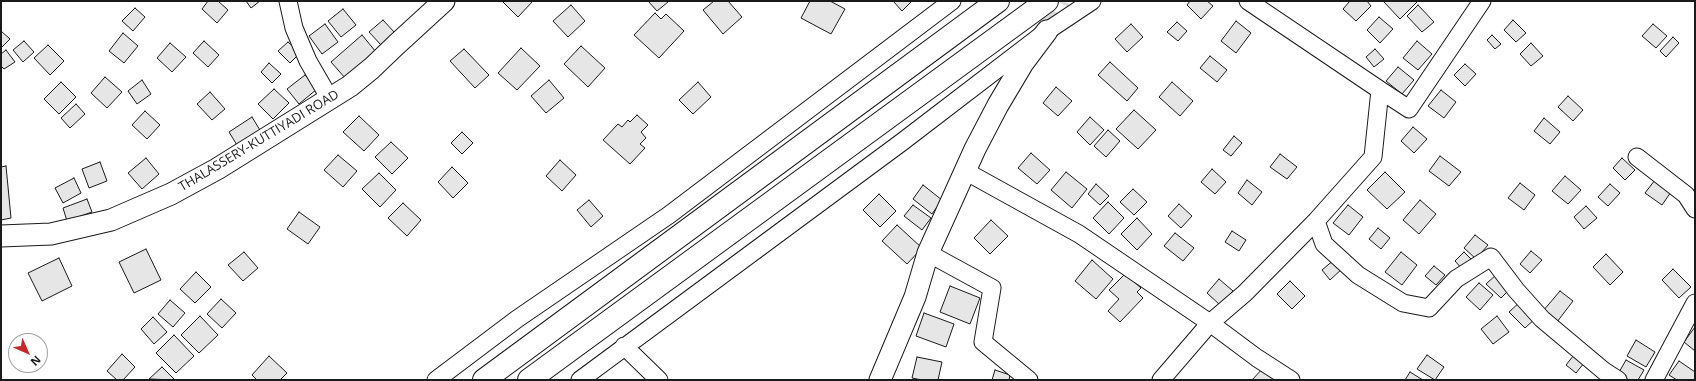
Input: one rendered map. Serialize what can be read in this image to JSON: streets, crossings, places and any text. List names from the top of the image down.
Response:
{
  "streets": {
    "main road": ["THALASSERY-KUTTIYADI ROAD"]
  },
  "north": "bottom right"
}
